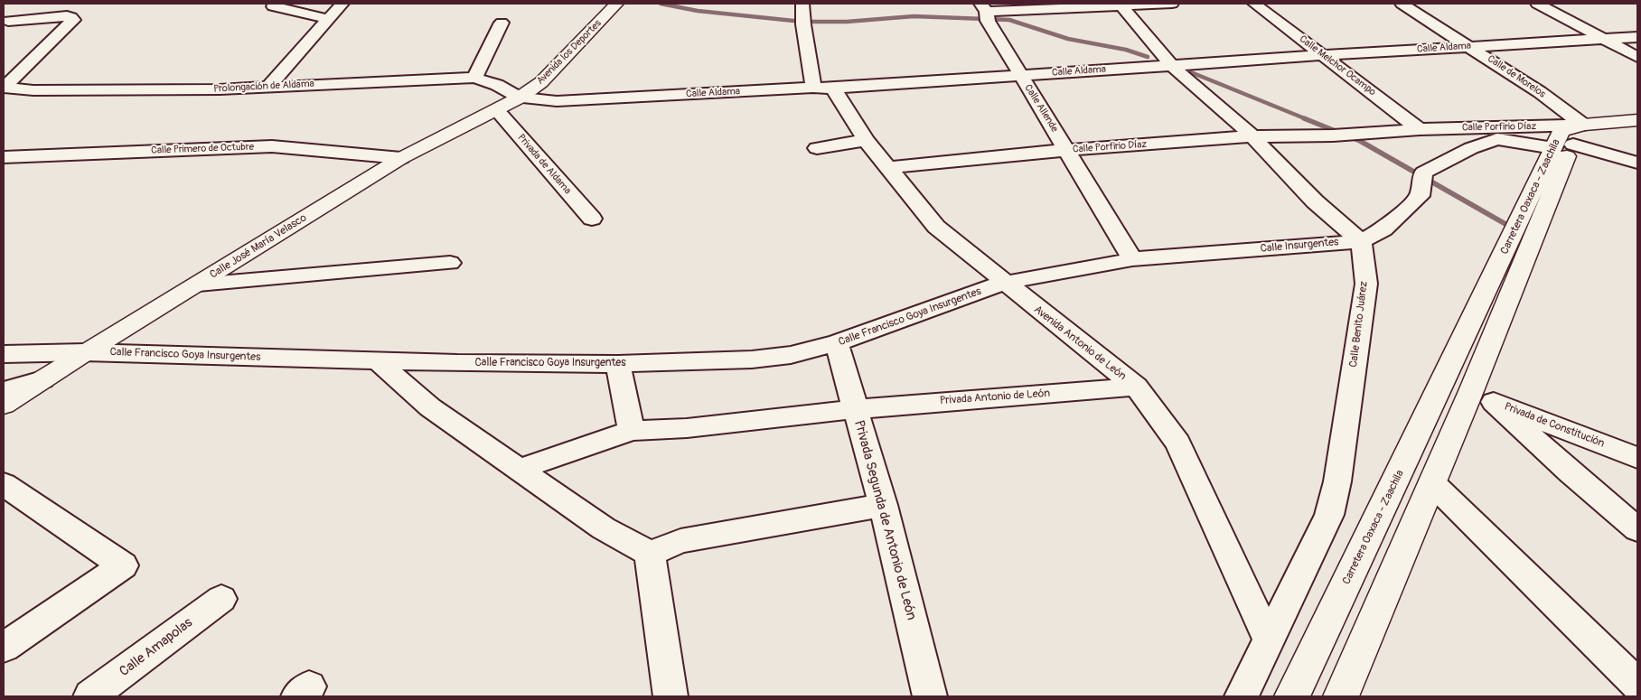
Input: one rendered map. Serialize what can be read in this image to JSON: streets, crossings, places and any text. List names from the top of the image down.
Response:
{
  "streets": {
    "main road": [
      "Avenida los Deportes",
      "Calle Porfirio Díaz",
      "Carretera Oaxaca - Zaachila",
      "Calle José María Velasco"
    ],
    "street": [
      "Calle Aldama",
      "Calle Melchor Ocampo",
      "Calle de Morelos",
      "Prolongación de Aldama",
      "Calle Allende",
      "Calle Primero de Octubre",
      "Privada de Aldama",
      "Calle Insurgentes",
      "Calle Francisco Goya Insurgentes",
      "Calle Benito Juárez",
      "Avenida Antonio de León",
      "Privada Antonio de León",
      "Privada de Constitución",
      "Privada Segunda de Antonio de León",
      "Calle Amapolas"
    ]
  },
  "crossings": [
    ["Calle Aldama", "Avenida los Deportes"],
    ["Calle Aldama", "Calle Melchor Ocampo"],
    ["Calle Aldama", "Calle de Morelos"],
    ["Calle Aldama", "Prolongación de Aldama"],
    ["Calle Aldama", "Calle Allende"],
    ["Calle Aldama", "Calle José María Velasco"],
    ["Calle Aldama", "Avenida Antonio de León"],
    ["Avenida los Deportes", "Prolongación de Aldama"],
    ["Avenida los Deportes", "Calle José María Velasco"],
    ["Calle Melchor Ocampo", "Calle Porfirio Díaz"],
    ["Calle de Morelos", "Calle Porfirio Díaz"],
    ["Calle de Morelos", "Carretera Oaxaca - Zaachila"],
    ["Calle de Morelos", "Calle Insurgentes"],
    ["Prolongación de Aldama", "Calle José María Velasco"],
    ["Calle Allende", "Calle Porfirio Díaz"],
    ["Calle Allende", "Calle Insurgentes"],
    ["Calle Porfirio Díaz", "Carretera Oaxaca - Zaachila"],
    ["Calle Porfirio Díaz", "Calle Insurgentes"],
    ["Calle Porfirio Díaz", "Avenida Antonio de León"],
    ["Calle Primero de Octubre", "Calle José María Velasco"],
    ["Privada de Aldama", "Calle José María Velasco"],
    ["Carretera Oaxaca - Zaachila", "Calle Insurgentes"],
    ["Carretera Oaxaca - Zaachila", "Privada de Constitución"],
    ["Calle Insurgentes", "Calle Francisco Goya Insurgentes"],
    ["Calle Insurgentes", "Calle Benito Juárez"],
    ["Calle Insurgentes", "Avenida Antonio de León"],
    ["Calle José María Velasco", "Calle Francisco Goya Insurgentes"],
    ["Calle Francisco Goya Insurgentes", "Avenida Antonio de León"],
    ["Calle Francisco Goya Insurgentes", "Privada Segunda de Antonio de León"],
    ["Calle Benito Juárez", "Avenida Antonio de León"],
    ["Avenida Antonio de León", "Privada Antonio de León"],
    ["Privada Antonio de León", "Privada Segunda de Antonio de León"]
  ]
}
